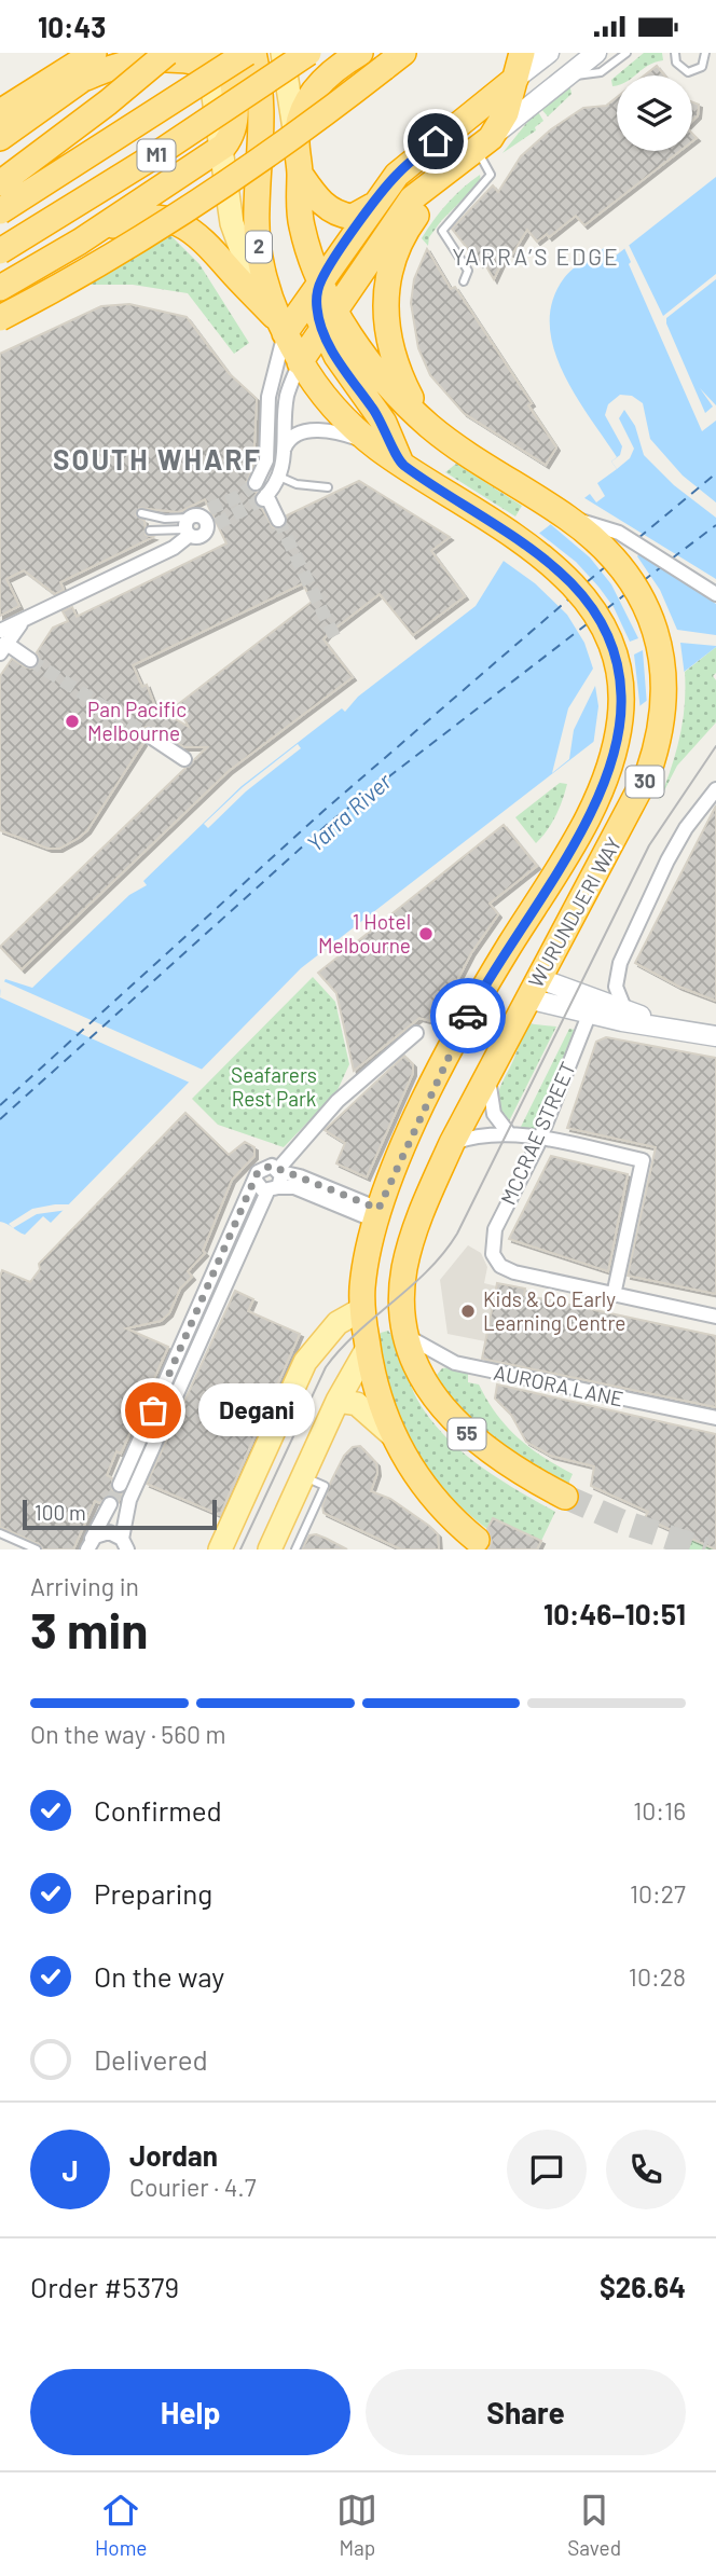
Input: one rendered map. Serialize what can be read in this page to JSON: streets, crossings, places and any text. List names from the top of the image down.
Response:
{
  "streets": {
    "highway": [
      "M1",
      "2",
      "30",
      "WURUNDJERI WAY",
      "55"
    ],
    "street": ["MCCRAE STREET", "AURORA LANE"]
  },
  "crossings": [
    ["2", "30"],
    ["30", "WURUNDJERI WAY"],
    ["WURUNDJERI WAY", "AURORA LANE"]
  ],
  "districts": ["YARRA’S EDGE", "SOUTH WHARF"],
  "water": ["Yarra River"],
  "parks": ["Seafarers Rest Park"],
  "places": [
    "Pan Pacific Melbourne",
    "1 Hotel Melbourne",
    "Kids & Co Early Learning Centre",
    "Degani"
  ],
  "scale_bar": "100 m",
  "page": {
    "status": "10:43",
    "bubble": "Degani",
    "scale": "100 m",
    "heading": ["3 min", "Arriving in", "10:46–10:51"],
    "panel": [
      "Jordan",
      "Courier · 4.7",
      "Order #5379",
      "$26.64"
    ],
    "bar": "On the way · 560 m",
    "list": [
      ["Confirmed", "10:16"],
      ["Preparing", "10:27"],
      ["On the way", "10:28"],
      "Delivered"
    ],
    "round": "J",
    "buttons": ["Help", "Share"],
    "tabs": ["Home", "Map", "Saved"]
  }
}
